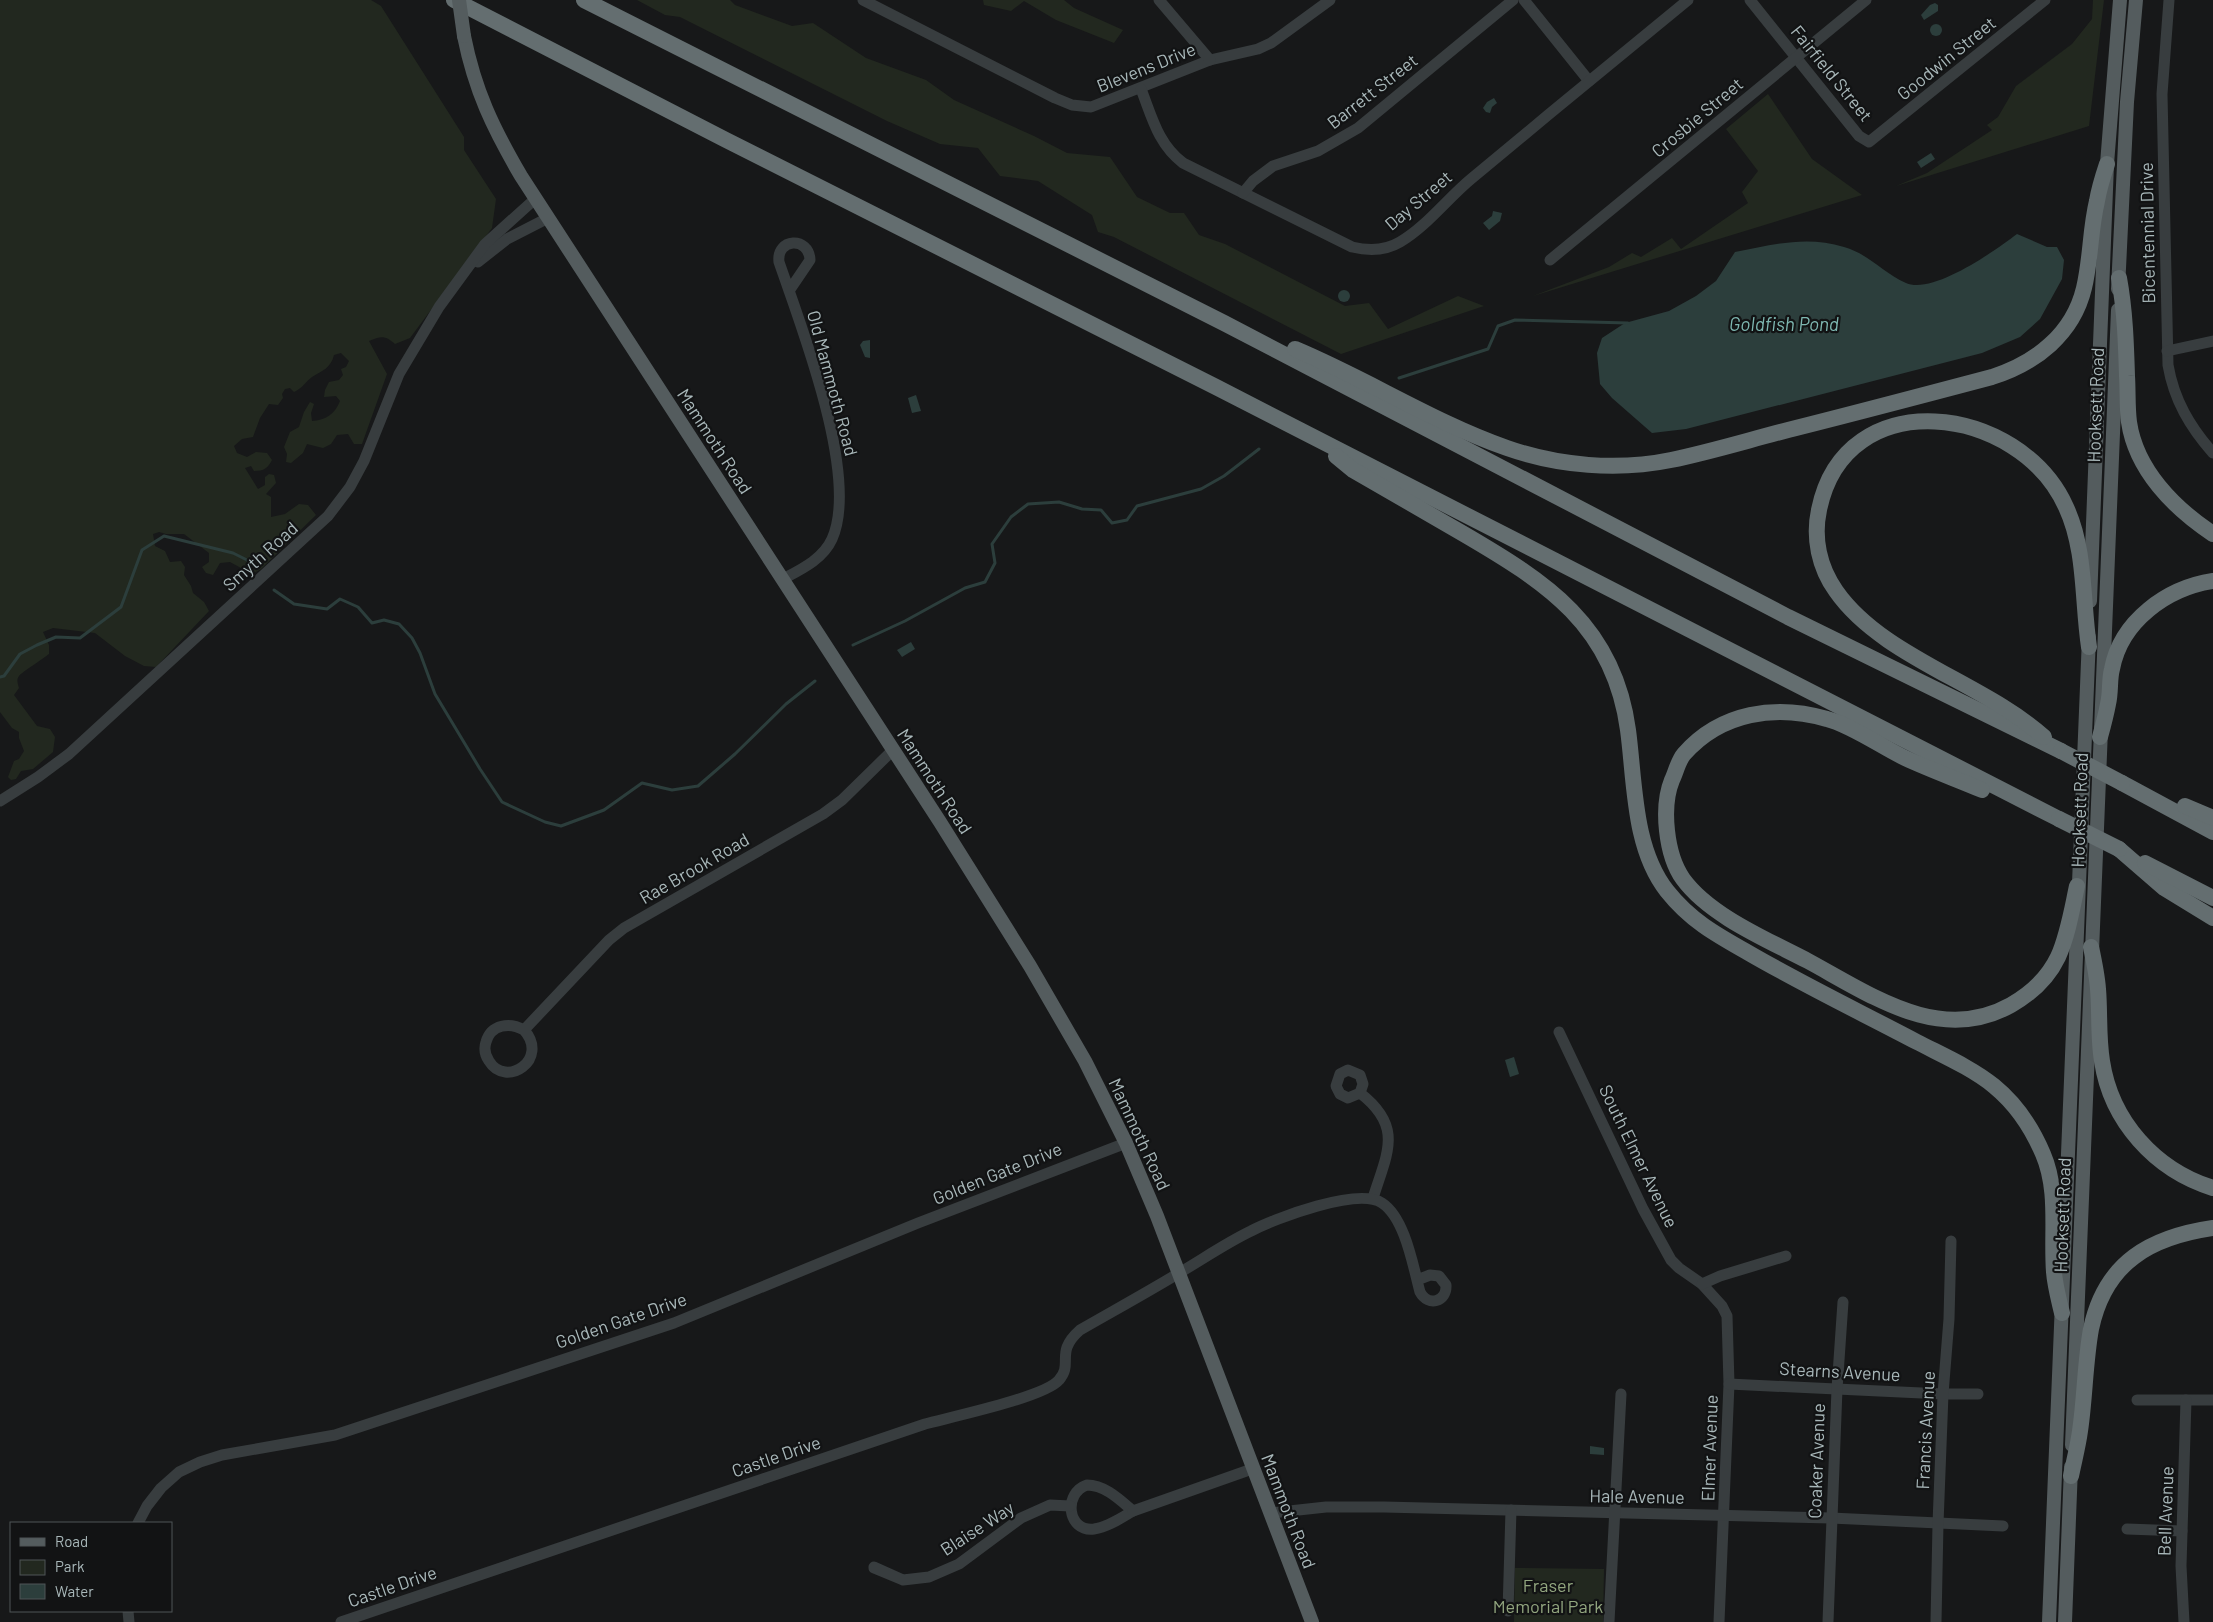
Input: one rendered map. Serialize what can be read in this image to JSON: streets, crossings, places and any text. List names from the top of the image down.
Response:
{
  "streets": {
    "main road": ["Hooksett Road", "Mammoth Road"],
    "street": [
      "Goodwin Street",
      "Blevens Drive",
      "Fairfield Street",
      "Barrett Street",
      "Crosbie Street",
      "Day Street",
      "Bicentennial Drive",
      "Old Mammoth Road",
      "Smyth Road",
      "Rae Brook Road",
      "South Elmer Avenue",
      "Golden Gate Drive",
      "Stearns Avenue",
      "Francis Avenue",
      "Elmer Avenue",
      "Castle Drive",
      "Coaker Avenue",
      "Hale Avenue",
      "Bell Avenue",
      "Blaise Way"
    ]
  },
  "crossings": [
    ["Goodwin Street", "Fairfield Street"],
    ["Blevens Drive", "Day Street"],
    ["Fairfield Street", "Crosbie Street"],
    ["Barrett Street", "Day Street"],
    ["Old Mammoth Road", "Mammoth Road"],
    ["Mammoth Road", "Smyth Road"],
    ["Mammoth Road", "Rae Brook Road"],
    ["Mammoth Road", "Golden Gate Drive"],
    ["Mammoth Road", "Castle Drive"],
    ["Mammoth Road", "Hale Avenue"],
    ["South Elmer Avenue", "Elmer Avenue"],
    ["Stearns Avenue", "Francis Avenue"],
    ["Stearns Avenue", "Elmer Avenue"],
    ["Stearns Avenue", "Coaker Avenue"],
    ["Francis Avenue", "Hale Avenue"],
    ["Elmer Avenue", "Hale Avenue"],
    ["Coaker Avenue", "Hale Avenue"]
  ],
  "water": ["Goldfish Pond"],
  "parks": ["Fraser Memorial Park"],
  "legend": ["Road", "Park", "Water"]
}
